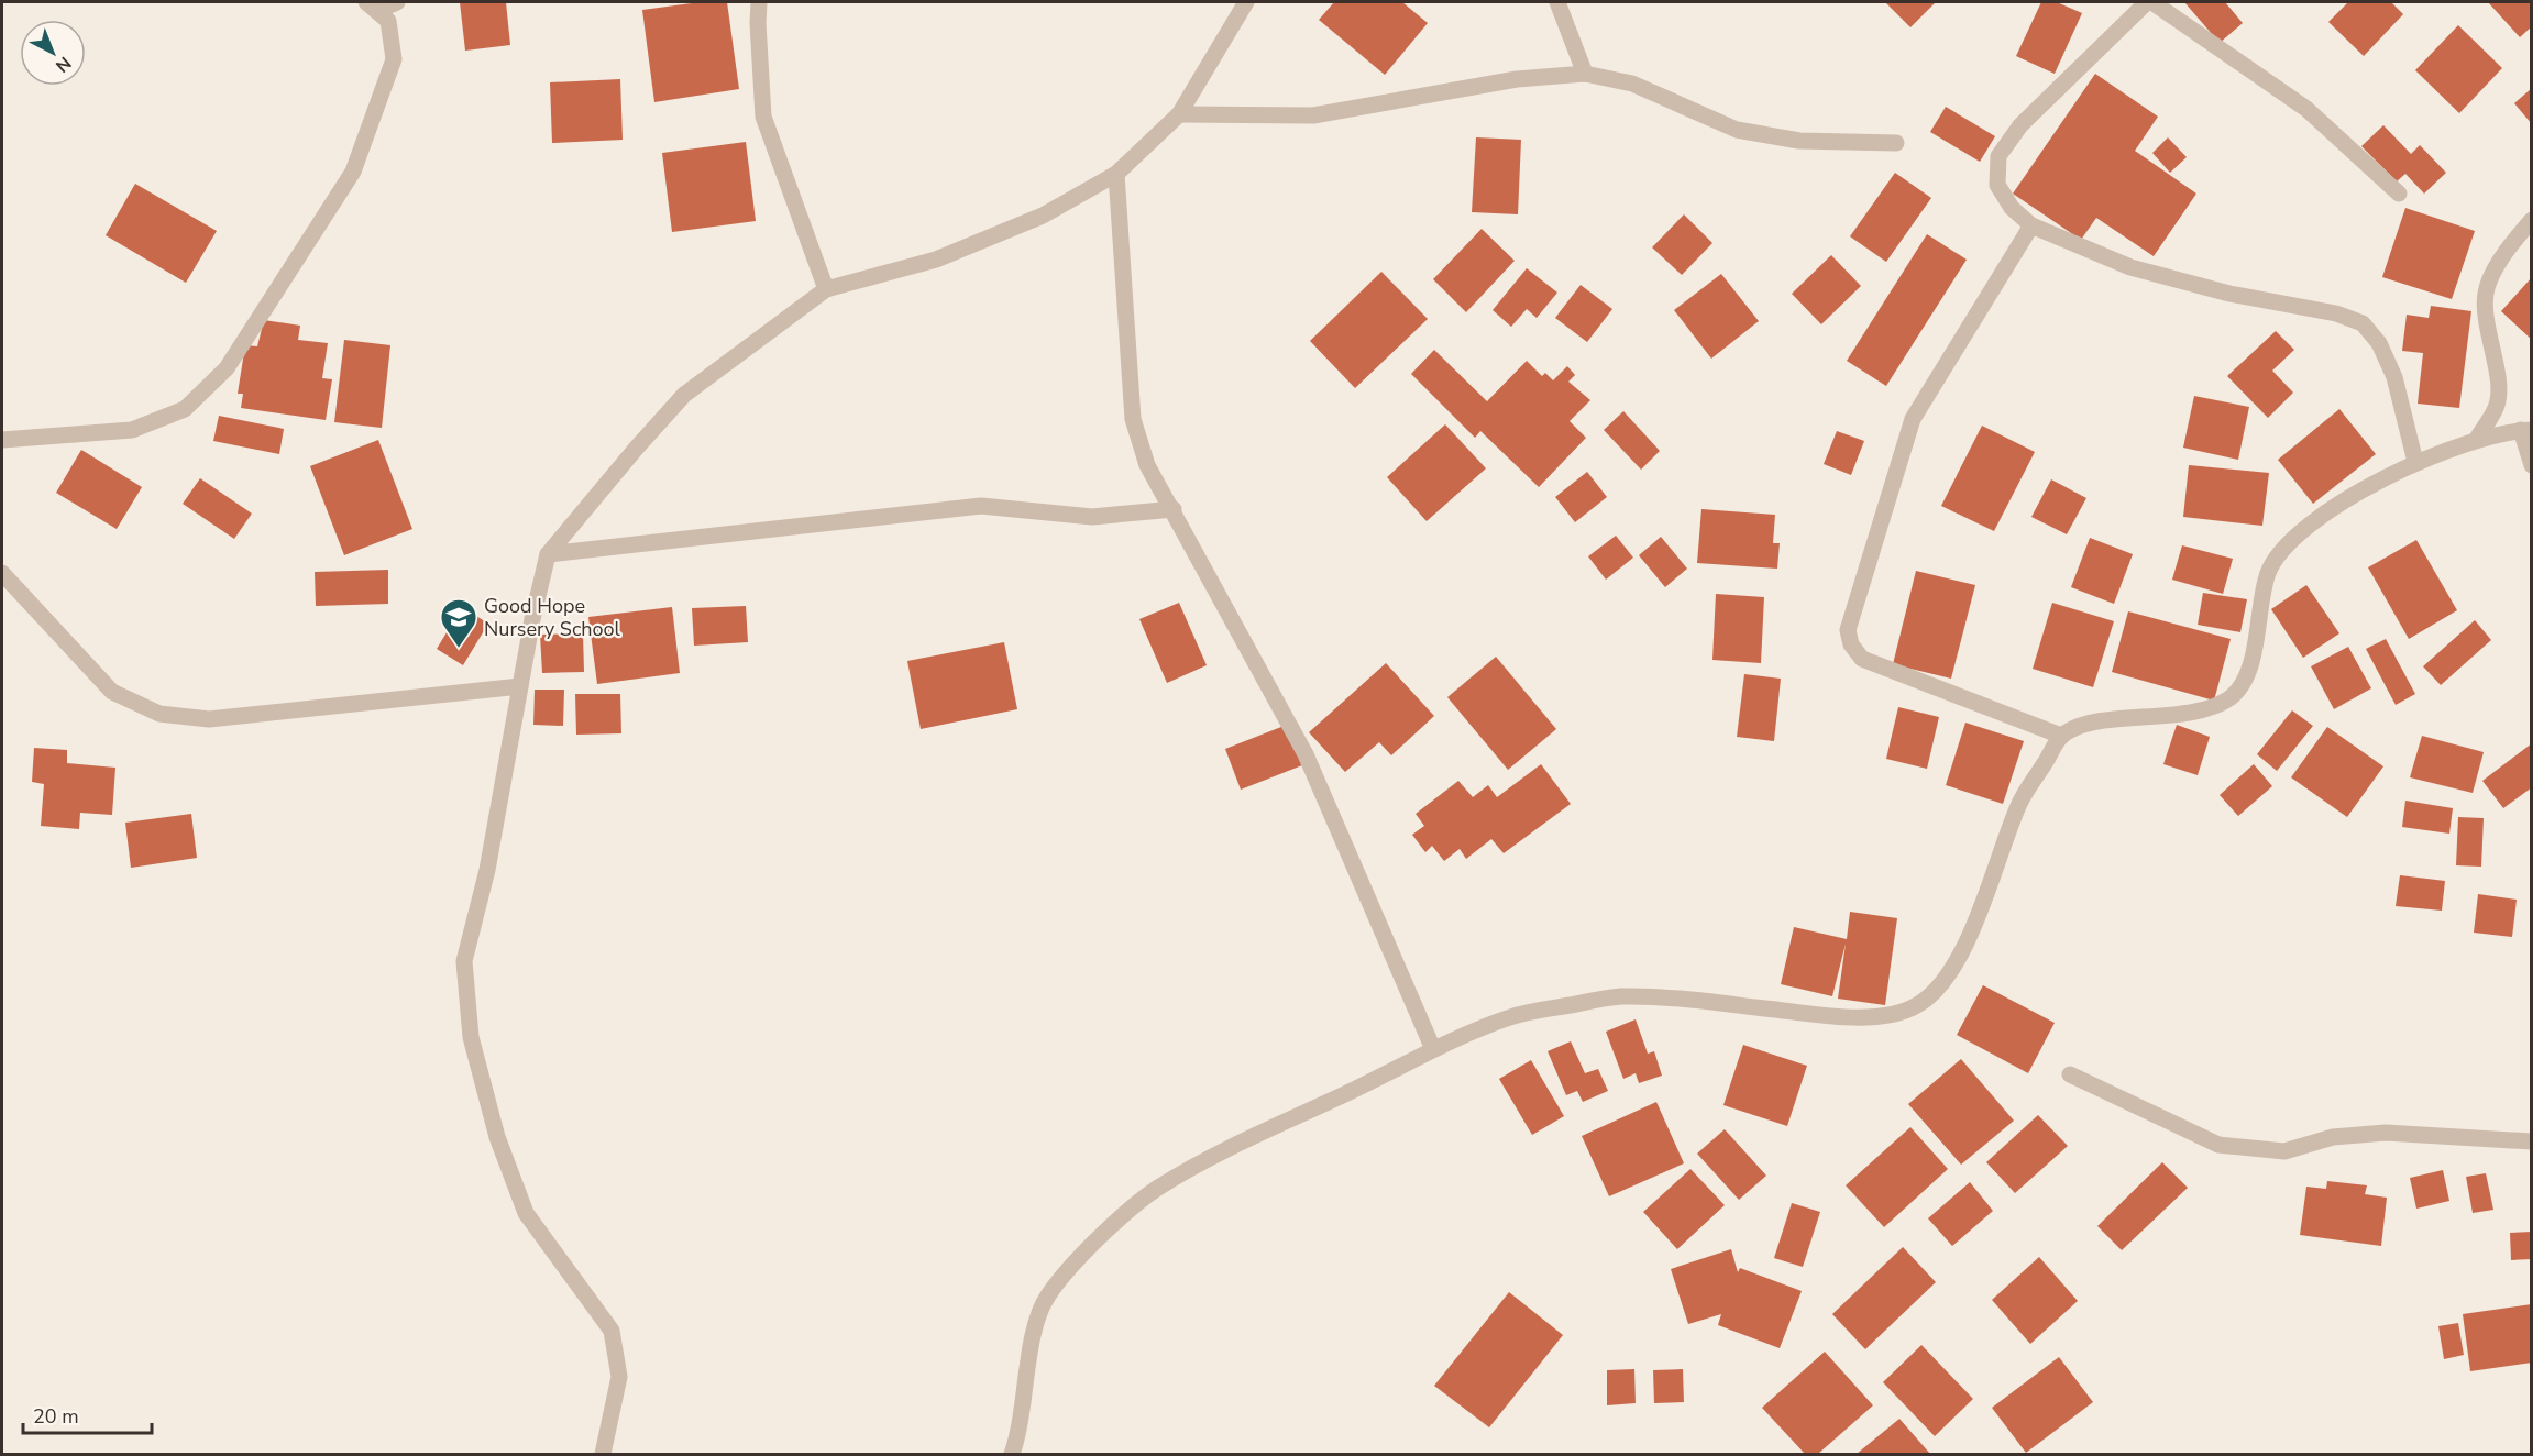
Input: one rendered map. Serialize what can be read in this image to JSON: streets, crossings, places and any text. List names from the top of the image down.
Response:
{
  "places": {
    "school or university": ["Good Hope Nursery School"]
  },
  "scale_bar": "20 m",
  "north": "bottom right"
}
